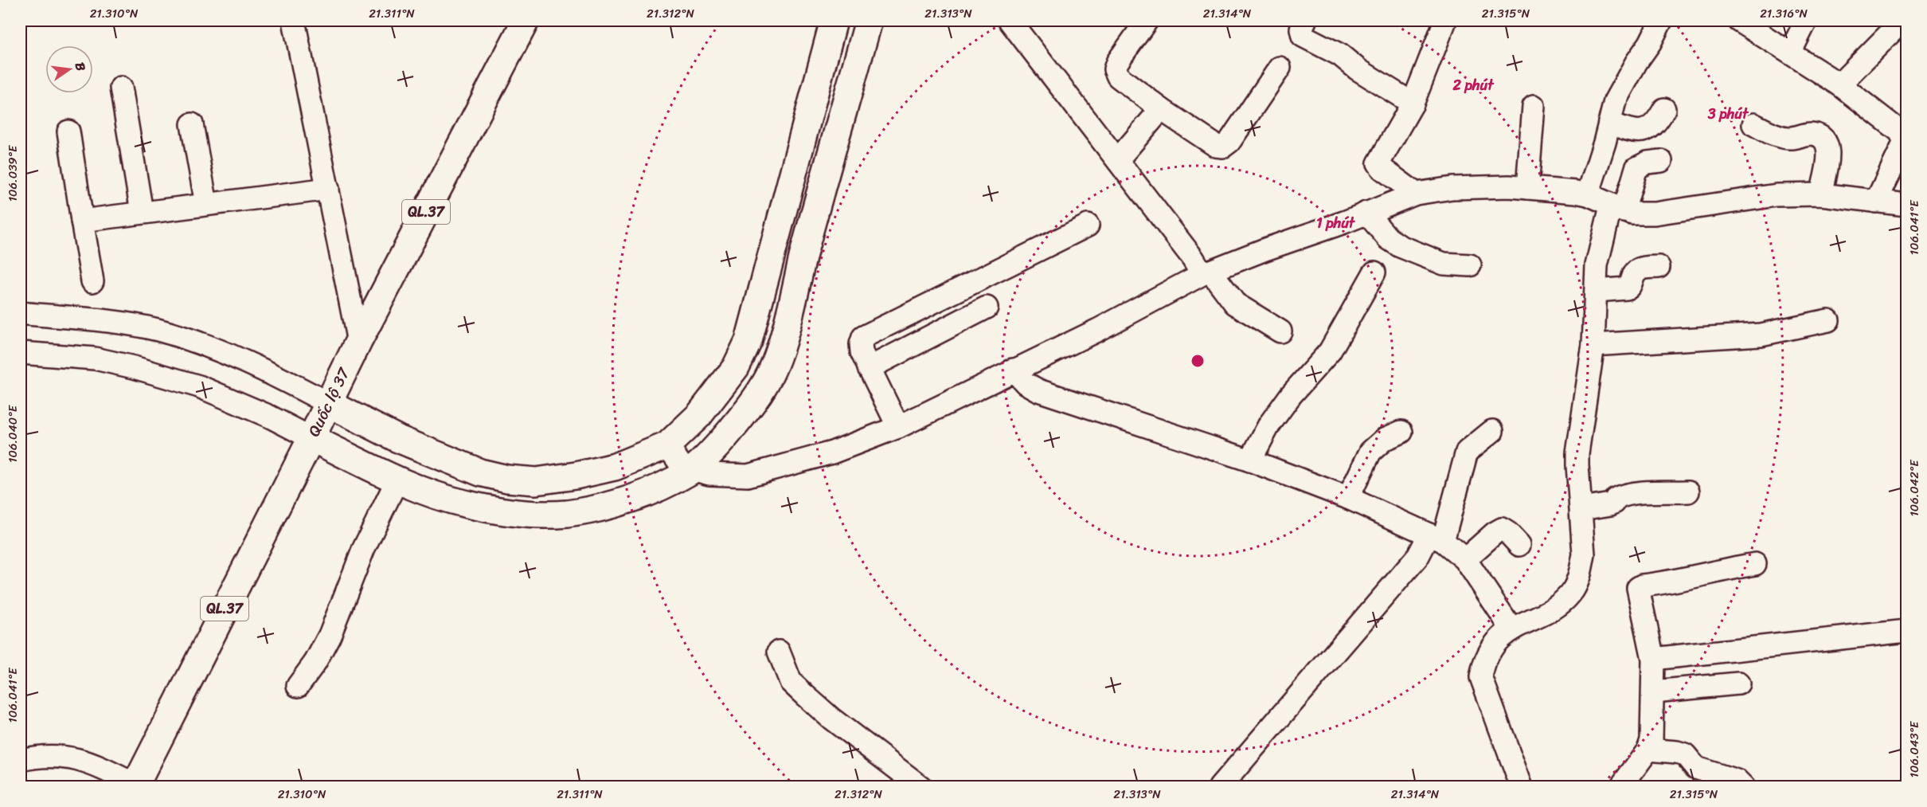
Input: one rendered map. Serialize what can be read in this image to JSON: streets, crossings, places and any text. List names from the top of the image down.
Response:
{
  "streets": {
    "main road": ["QL.37", "Quốc lộ 37"]
  },
  "north": "right",
  "coordinates": [
    "21.310°N",
    "21.311°N",
    "21.312°N",
    "21.313°N",
    "21.314°N",
    "21.315°N",
    "21.316°N",
    "106.039°E",
    "106.041°E",
    "106.040°E",
    "106.042°E",
    "106.043°E"
  ],
  "rings": ["2 phút", "3 phút", "1 phút"]
}
